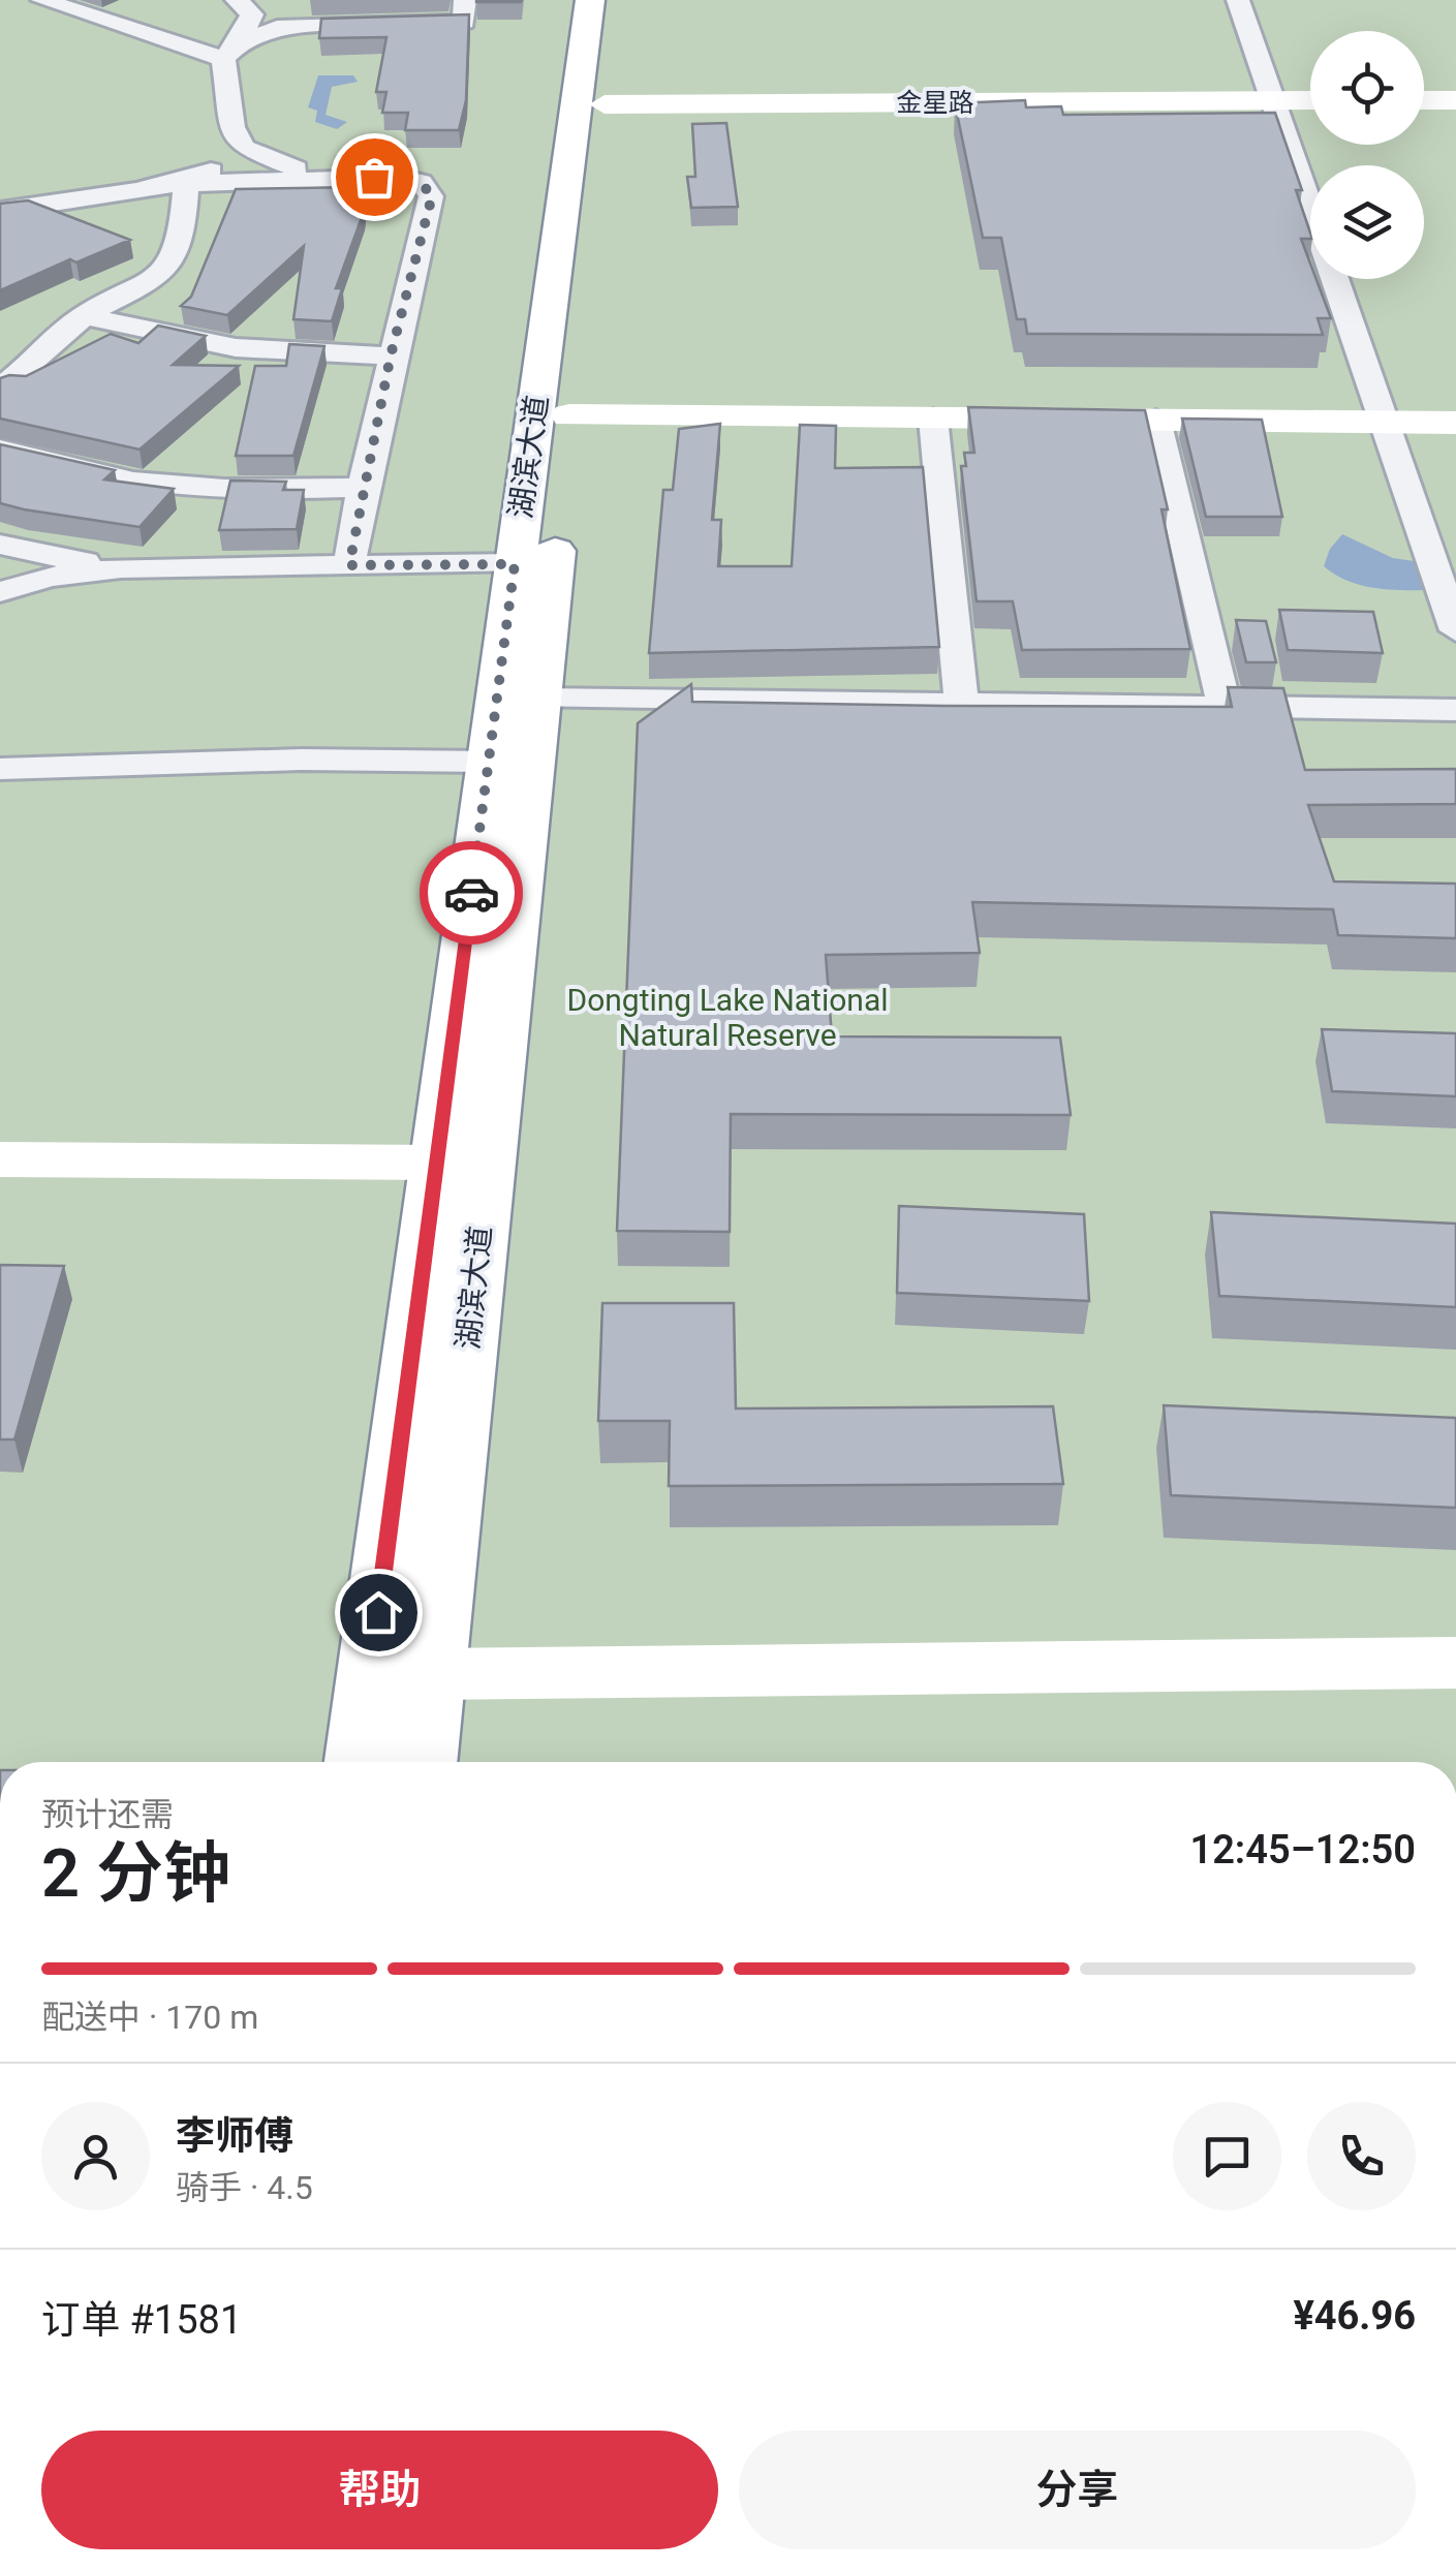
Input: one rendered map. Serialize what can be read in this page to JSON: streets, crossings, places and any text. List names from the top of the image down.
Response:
{
  "streets": {
    "main road": ["金星路", "湖滨大道"]
  },
  "crossings": [
    ["金星路", "湖滨大道"]
  ],
  "parks": ["Dongting Lake National Natural Reserve"],
  "page": {
    "heading": ["2 分钟", "预计还需", "12:45–12:50"],
    "panel": [
      "李师傅",
      "骑手 · 4.5",
      "订单 #1581",
      "¥46.96"
    ],
    "bar": "配送中 · 170 m",
    "buttons": ["帮助", "分享"]
  }
}
